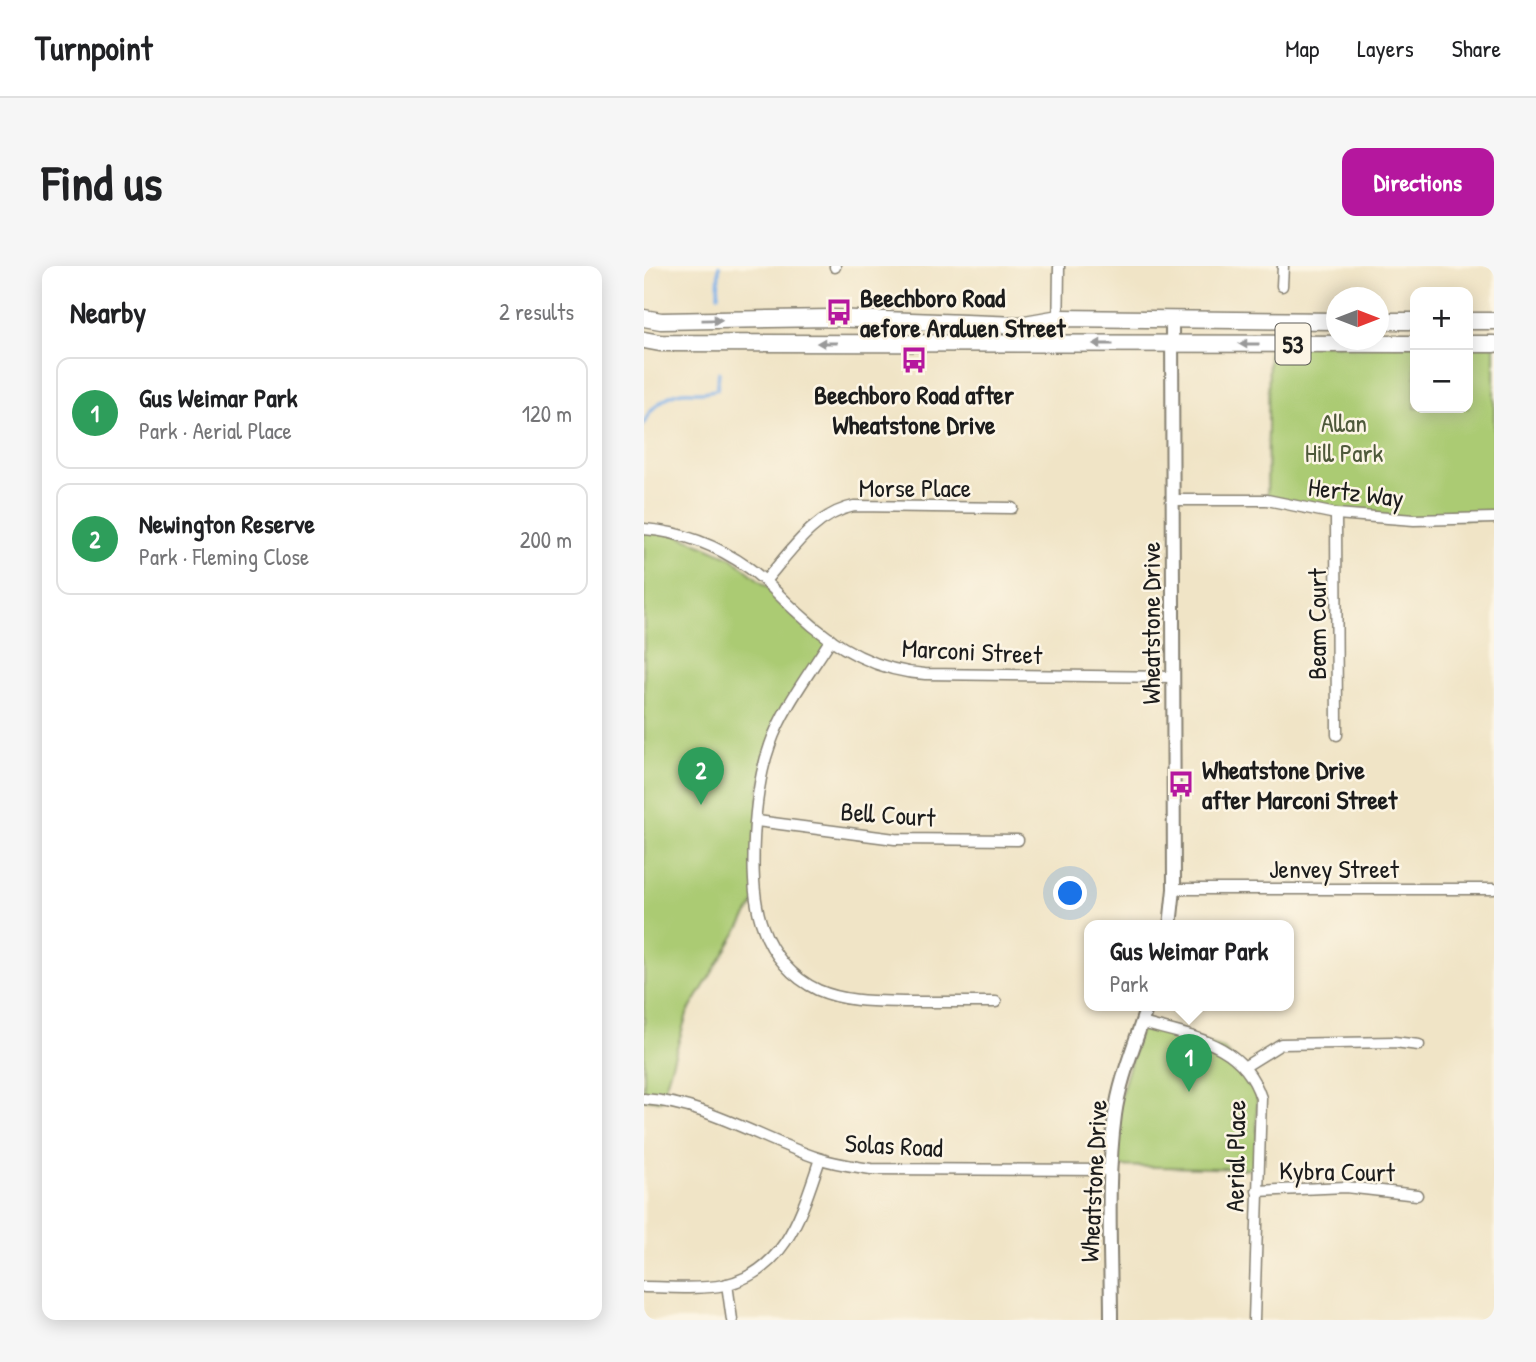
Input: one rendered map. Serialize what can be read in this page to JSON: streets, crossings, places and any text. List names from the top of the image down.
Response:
{
  "streets": {
    "main road": ["53"],
    "street": [
      "Morse Place",
      "Hertz Way",
      "Wheatstone Drive",
      "Beam Court",
      "Marconi Street",
      "Bell Court",
      "Jenvey Street",
      "Solas Road",
      "Aerial Place",
      "Kybra Court"
    ]
  },
  "crossings": [
    ["53", "Wheatstone Drive"],
    ["Morse Place", "Marconi Street"],
    ["Hertz Way", "Wheatstone Drive"],
    ["Hertz Way", "Beam Court"],
    ["Wheatstone Drive", "Marconi Street"],
    ["Wheatstone Drive", "Jenvey Street"],
    ["Wheatstone Drive", "Solas Road"],
    ["Wheatstone Drive", "Aerial Place"],
    ["Aerial Place", "Kybra Court"]
  ],
  "parks": ["Allan Hill Park"],
  "places": {
    "bus stop": ["Beechboro Road aefore Araluen Street", "Beechboro Road after Wheatstone Drive", "Wheatstone Drive after Marconi Street"]
  },
  "north": "right",
  "page": {
    "header": "Turnpoint",
    "nav": ["Map", "Layers", "Share"],
    "buttons": "Directions",
    "title": "Find us",
    "heading": ["Nearby", "2 results"],
    "map_buttons": ["+", "−"],
    "list": [
      {
        "mark": "1",
        "name": "Gus Weimar Park",
        "note": "Park · Aerial Place",
        "value": "120 m"
      },
      {
        "mark": "2",
        "name": "Newington Reserve",
        "note": "Park · Fleming Close",
        "value": "200 m"
      }
    ],
    "pins": ["2", "1"],
    "popup": ["Gus Weimar Park", "Park"]
  }
}
